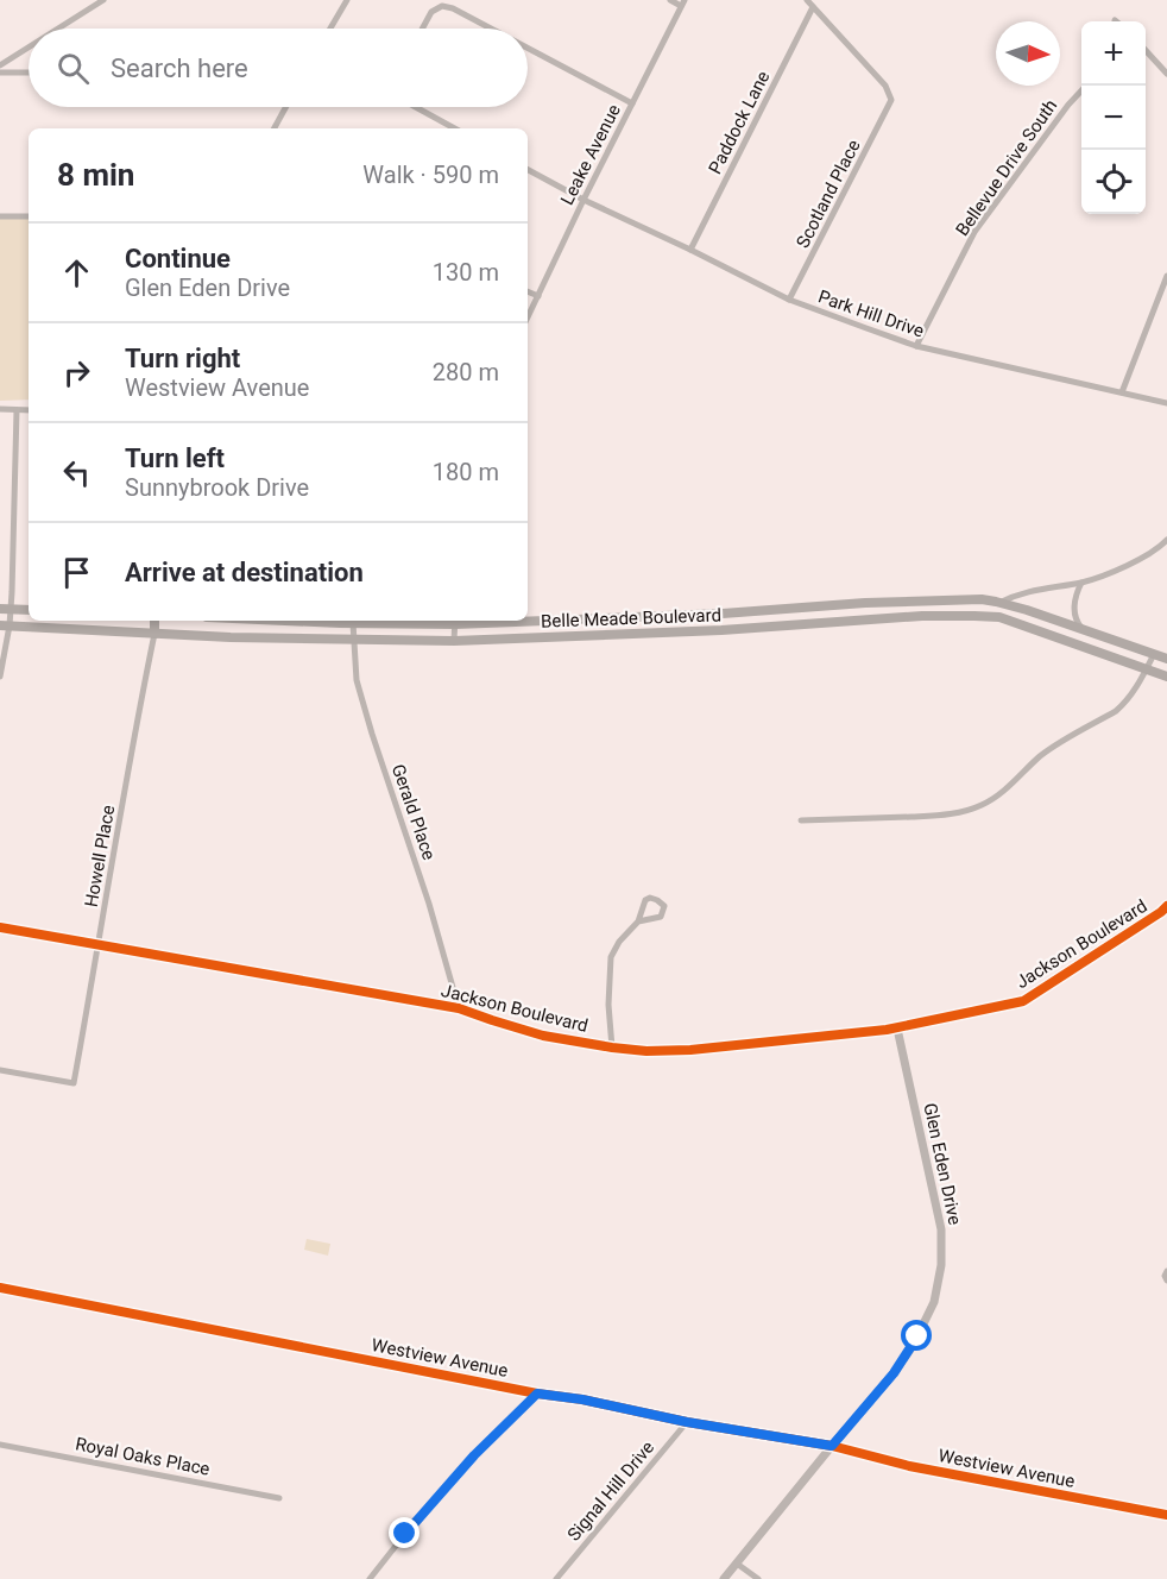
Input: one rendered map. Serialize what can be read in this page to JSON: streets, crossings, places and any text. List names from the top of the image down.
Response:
{
  "streets": {
    "main road": ["Belle Meade Boulevard"],
    "street": [
      "Paddock Lane",
      "Leake Avenue",
      "Bellevue Drive South",
      "Scotland Place",
      "Park Hill Drive",
      "Gerald Place",
      "Howell Place",
      "Jackson Boulevard",
      "Glen Eden Drive",
      "Westview Avenue",
      "Royal Oaks Place",
      "Signal Hill Drive"
    ]
  },
  "crossings": [
    ["Paddock Lane", "Scotland Place"],
    ["Paddock Lane", "Park Hill Drive"],
    ["Leake Avenue", "Park Hill Drive"],
    ["Bellevue Drive South", "Park Hill Drive"],
    ["Scotland Place", "Park Hill Drive"],
    ["Belle Meade Boulevard", "Gerald Place"],
    ["Belle Meade Boulevard", "Howell Place"],
    ["Gerald Place", "Jackson Boulevard"],
    ["Howell Place", "Jackson Boulevard"],
    ["Jackson Boulevard", "Glen Eden Drive"],
    ["Glen Eden Drive", "Westview Avenue"],
    ["Westview Avenue", "Signal Hill Drive"]
  ],
  "north": "right",
  "page": {
    "map_buttons": ["+", "−"],
    "search": "Search here",
    "heading": ["8 min", "Walk · 590 m"],
    "list": [
      ["Continue", "Glen Eden Drive", "130 m"],
      ["Turn right", "Westview Avenue", "280 m"],
      ["Turn left", "Sunnybrook Drive", "180 m"],
      "Arrive at destination"
    ]
  }
}
